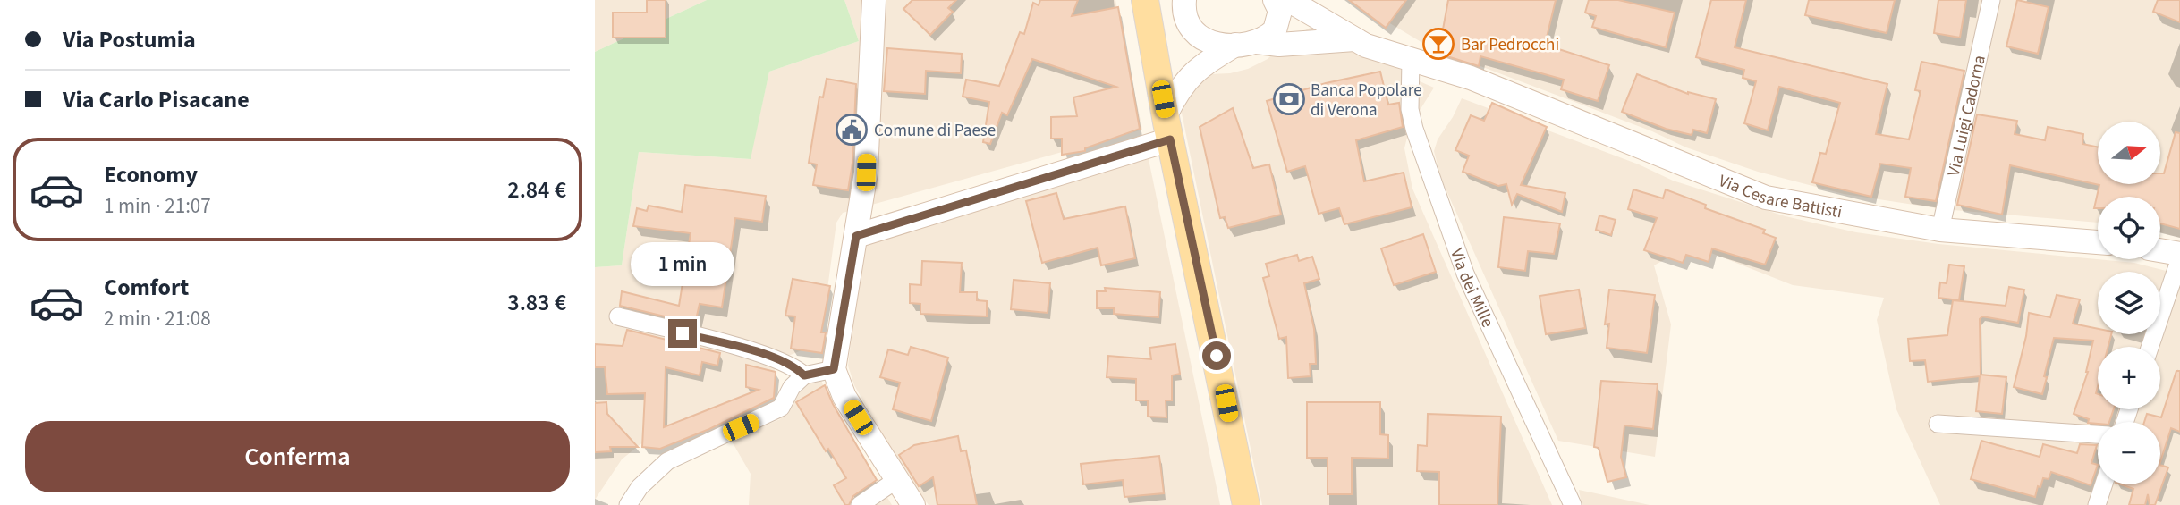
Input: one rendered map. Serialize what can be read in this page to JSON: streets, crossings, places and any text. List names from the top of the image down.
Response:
{
  "streets": {
    "street": ["Via Luigi Cadorna", "Via Cesare Battisti", "Via dei Mille"]
  },
  "crossings": [
    ["Via Luigi Cadorna", "Via Cesare Battisti"],
    ["Via Cesare Battisti", "Via dei Mille"]
  ],
  "places": {
    "bar": ["Bar Pedrocchi"],
    "bank": ["Banca Popolare di Verona"],
    "public building": ["Comune di Paese"]
  },
  "north": "right",
  "page": {
    "banner": ["Via Postumia", "Via Carlo Pisacane"],
    "map_buttons": ["+", "−"],
    "list": [
      {
        "name": "Economy",
        "note": "1 min · 21:07",
        "value": "2.84 €"
      },
      {
        "name": "Comfort",
        "note": "2 min · 21:08",
        "value": "3.83 €"
      }
    ],
    "bubble": "1 min",
    "buttons": "Conferma"
  }
}
